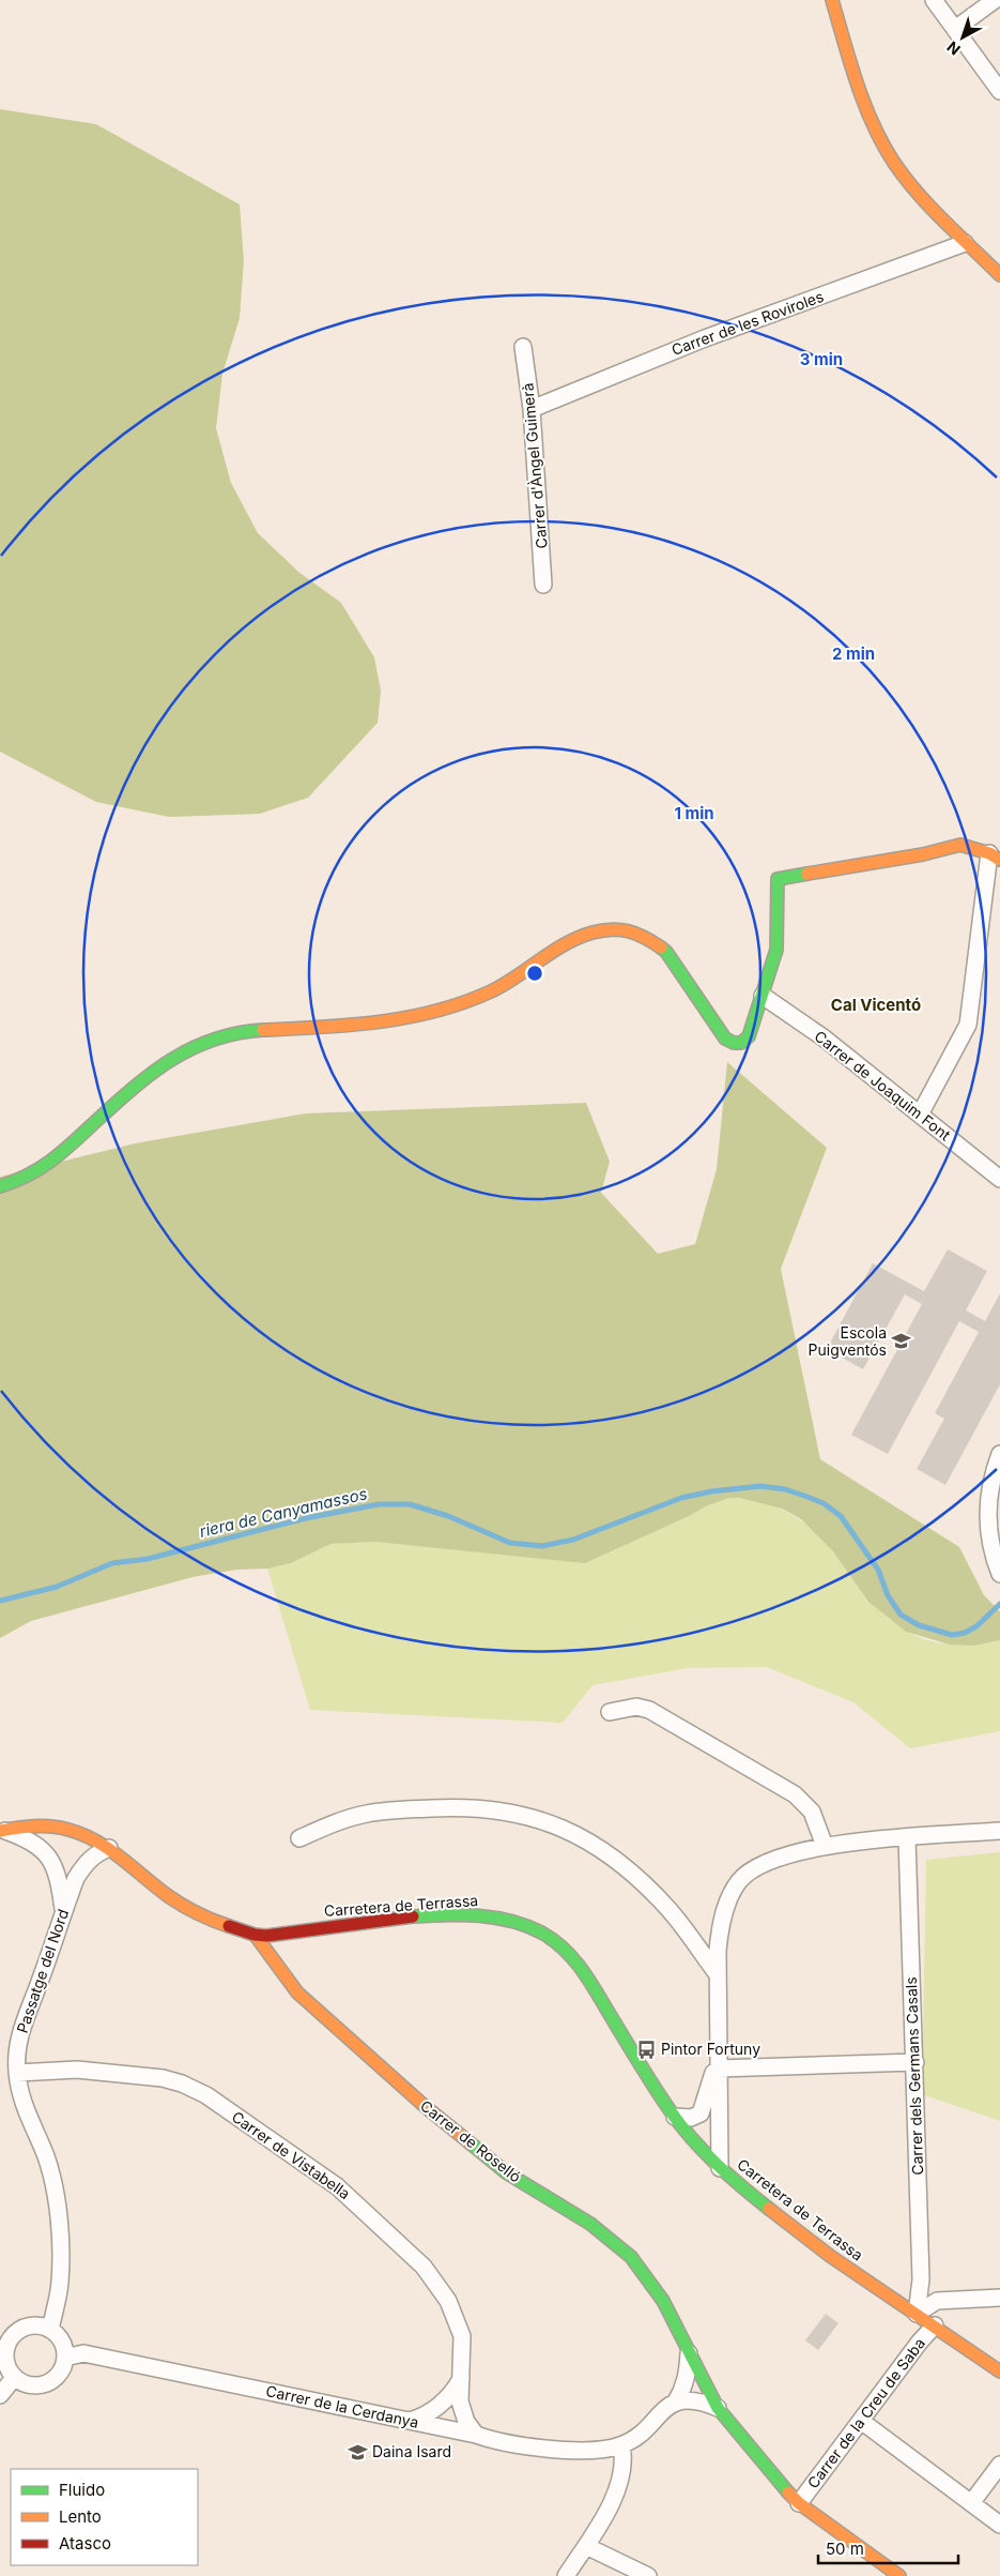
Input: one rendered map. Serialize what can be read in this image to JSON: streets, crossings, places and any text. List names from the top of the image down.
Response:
{
  "streets": {
    "street": [
      "Carrer de les Roviroles",
      "Carrer d'Àngel Guimerà",
      "Carrer de Joaquim Font",
      "Carretera de Terrassa",
      "Passatge del Nord",
      "Carrer dels Germans Casals",
      "Carrer de Roselló",
      "Carrer de Vistabella",
      "Carrer de la Cerdanya",
      "Carrer de la Creu de Saba"
    ]
  },
  "crossings": [
    ["Carrer de les Roviroles", "Carrer d'Àngel Guimerà"],
    ["Carretera de Terrassa", "Passatge del Nord"],
    ["Carretera de Terrassa", "Carrer dels Germans Casals"],
    ["Carretera de Terrassa", "Carrer de Roselló"],
    ["Carretera de Terrassa", "Carrer de la Creu de Saba"],
    ["Passatge del Nord", "Carrer de Vistabella"],
    ["Passatge del Nord", "Carrer de la Cerdanya"],
    ["Carrer de Roselló", "Carrer de la Creu de Saba"],
    ["Carrer de Vistabella", "Carrer de la Cerdanya"]
  ],
  "districts": ["Cal Vicentó"],
  "water": ["riera de Canyamassos"],
  "places": {
    "school or university": ["Escola Puigventós", "Daina Isard"],
    "bus stop": ["Pintor Fortuny"]
  },
  "legend": ["Fluido", "Lento", "Atasco"],
  "scale_bar": "50 m",
  "north": "bottom left",
  "rings": ["3 min", "2 min", "1 min"]
}
